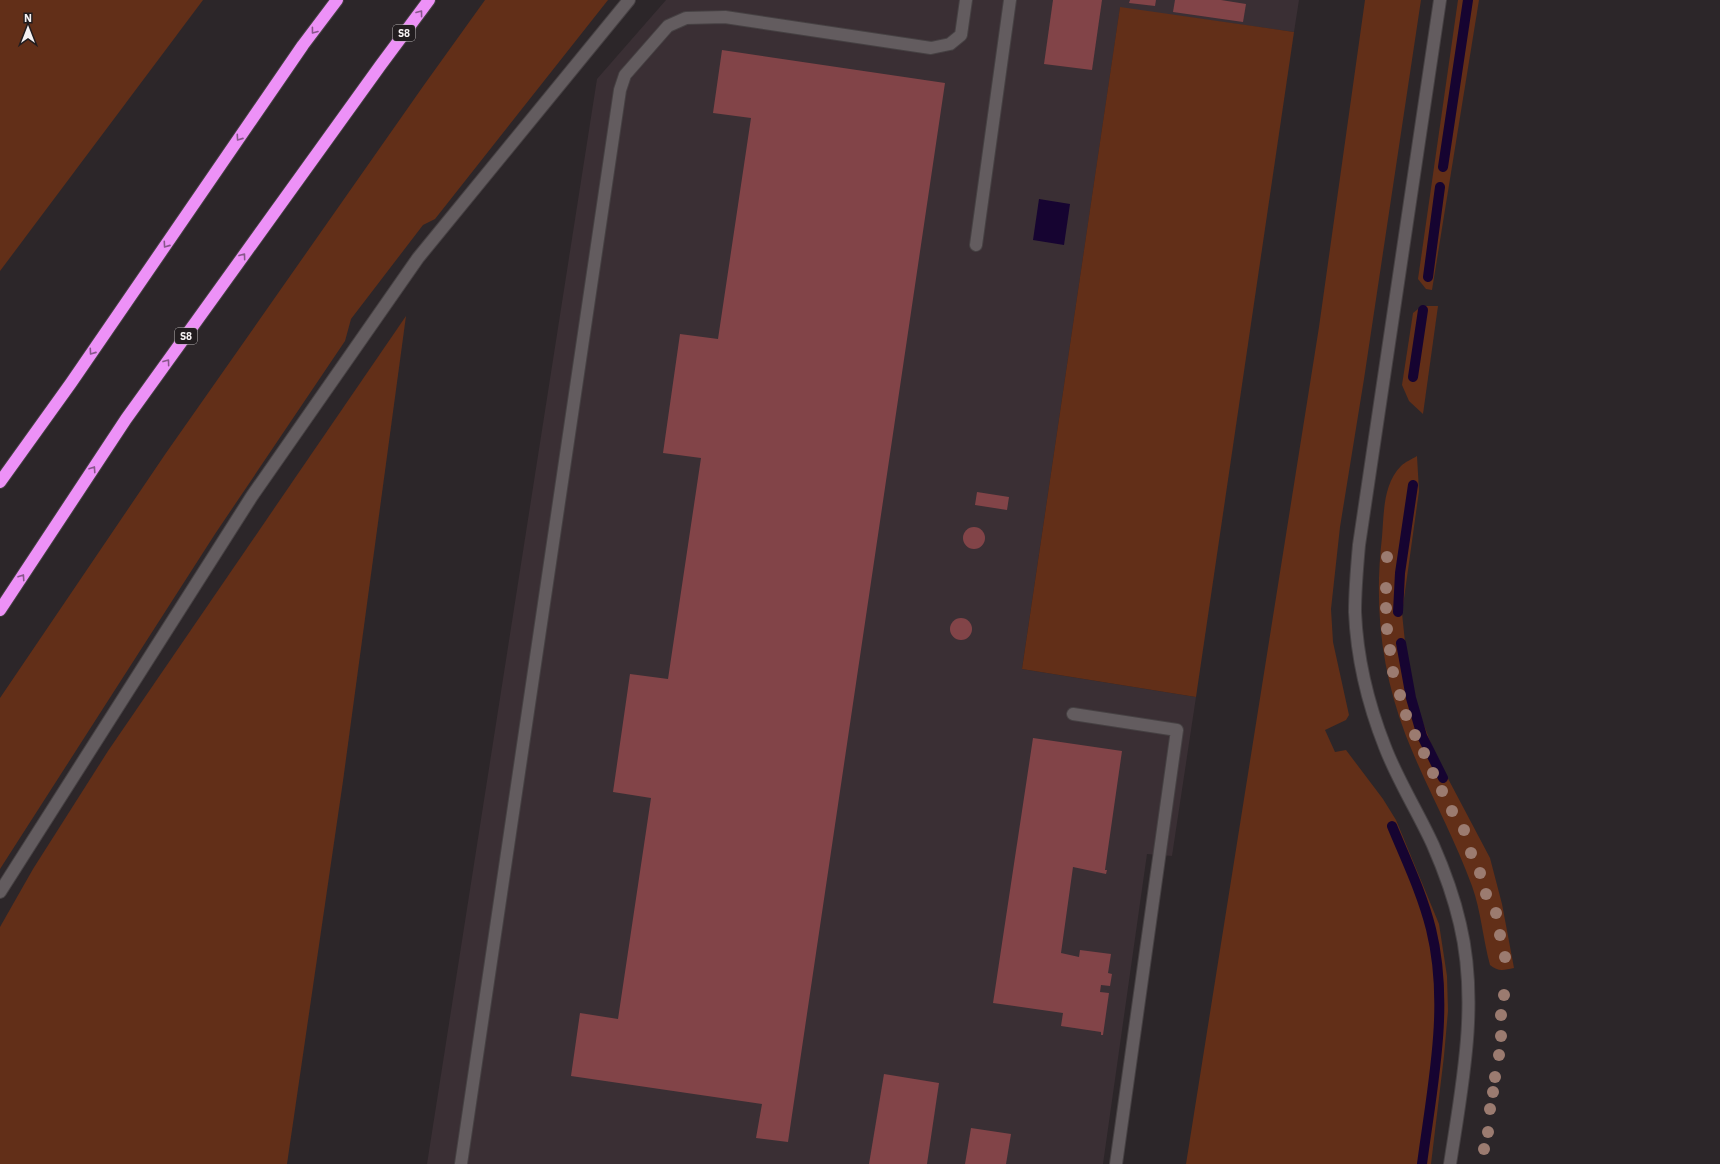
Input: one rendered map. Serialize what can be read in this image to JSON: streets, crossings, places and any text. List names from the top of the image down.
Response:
{
  "streets": {
    "highway": ["S8"]
  },
  "north": "top"
}
